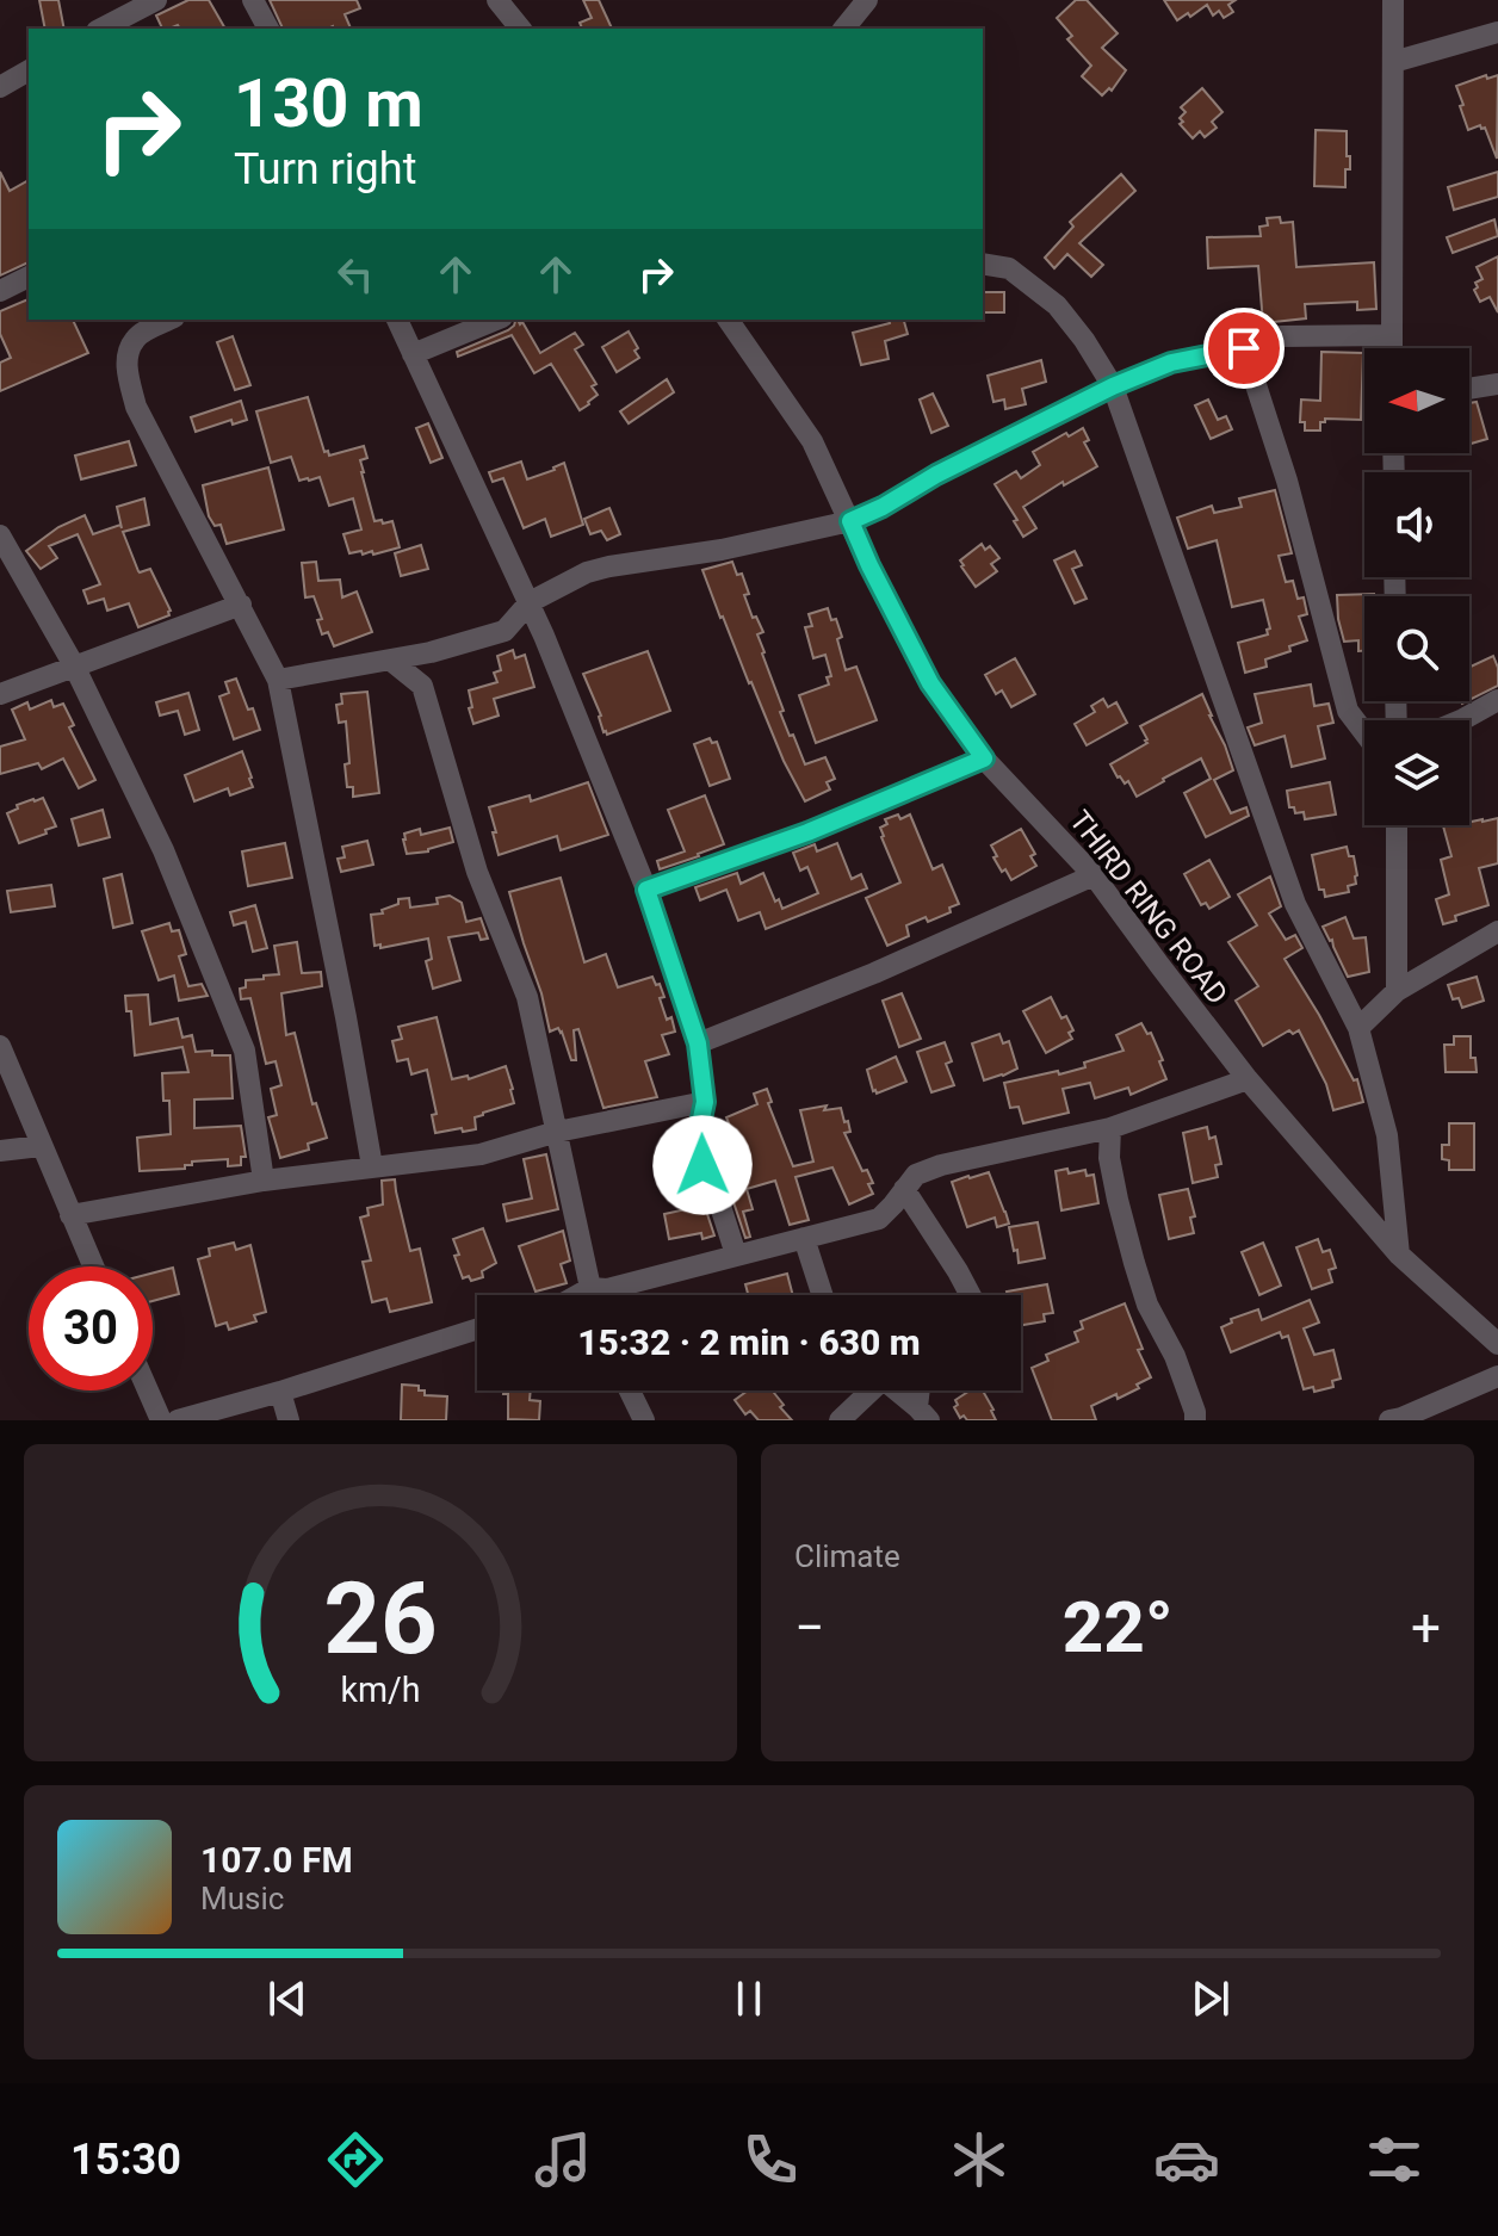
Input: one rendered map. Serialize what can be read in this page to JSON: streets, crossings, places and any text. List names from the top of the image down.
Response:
{
  "streets": {
    "street": ["THIRD RING ROAD"]
  },
  "north": "left",
  "page": {
    "turn": ["130 m", "Turn right"],
    "limit": "30",
    "trip": "15:32 · 2 min · 630 m",
    "tile": "Climate",
    "heat": ["−", "22°", "+"],
    "song": ["107.0 FM", "Music"],
    "tabs": "15:30",
    "gauge": ["26", "km/h"]
  }
}
